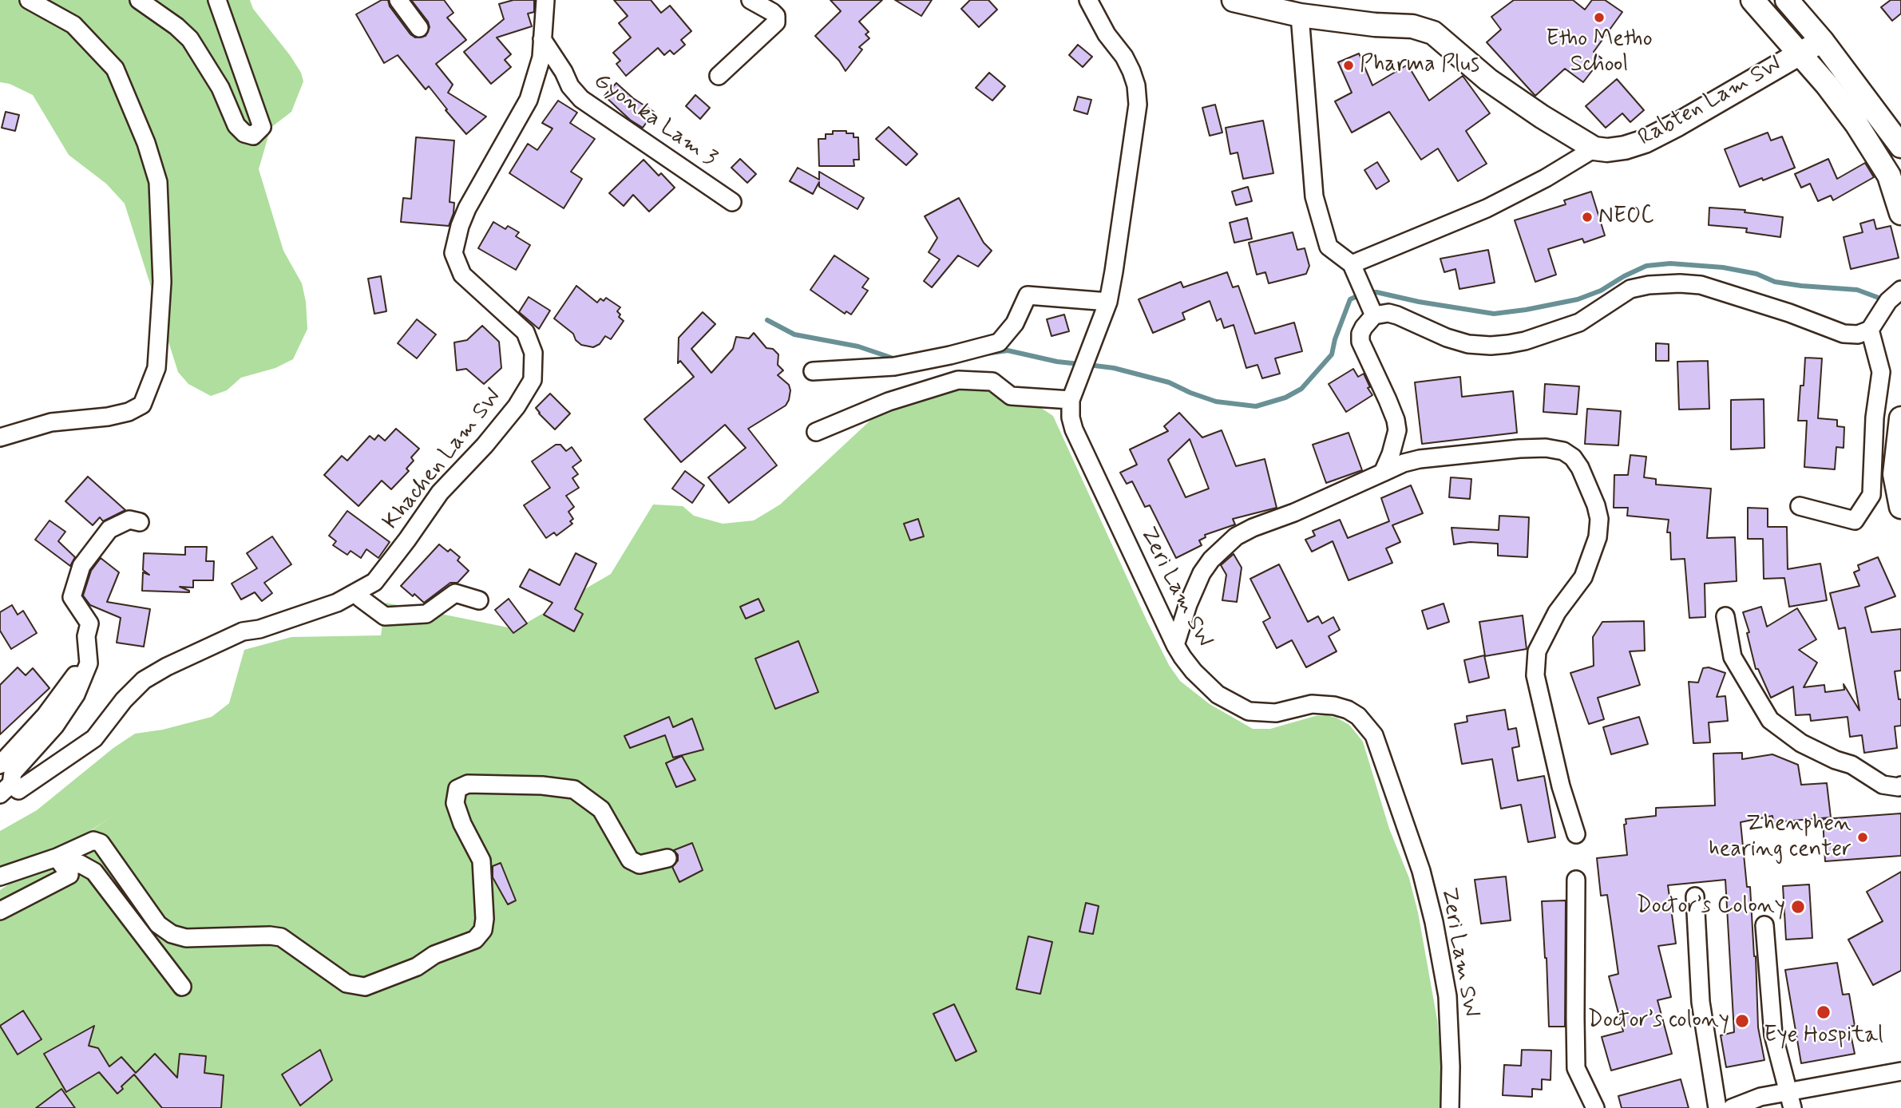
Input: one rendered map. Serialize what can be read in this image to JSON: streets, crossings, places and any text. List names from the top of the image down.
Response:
{
  "streets": {
    "main road": ["Rabten Lam SW"],
    "street": ["Gyonka Lam 3", "Khachen Lam SW", "Zeri Lam SW"]
  },
  "crossings": [
    ["Gyonka Lam 3", "Khachen Lam SW"]
  ],
  "places": [
    "Etho Metho School",
    "Pharma Plus",
    "NEOC",
    "Zhenphen hearing center",
    "Doctor’s Colony",
    "Eye Hospital",
    "Doctor’s colony"
  ]
}
